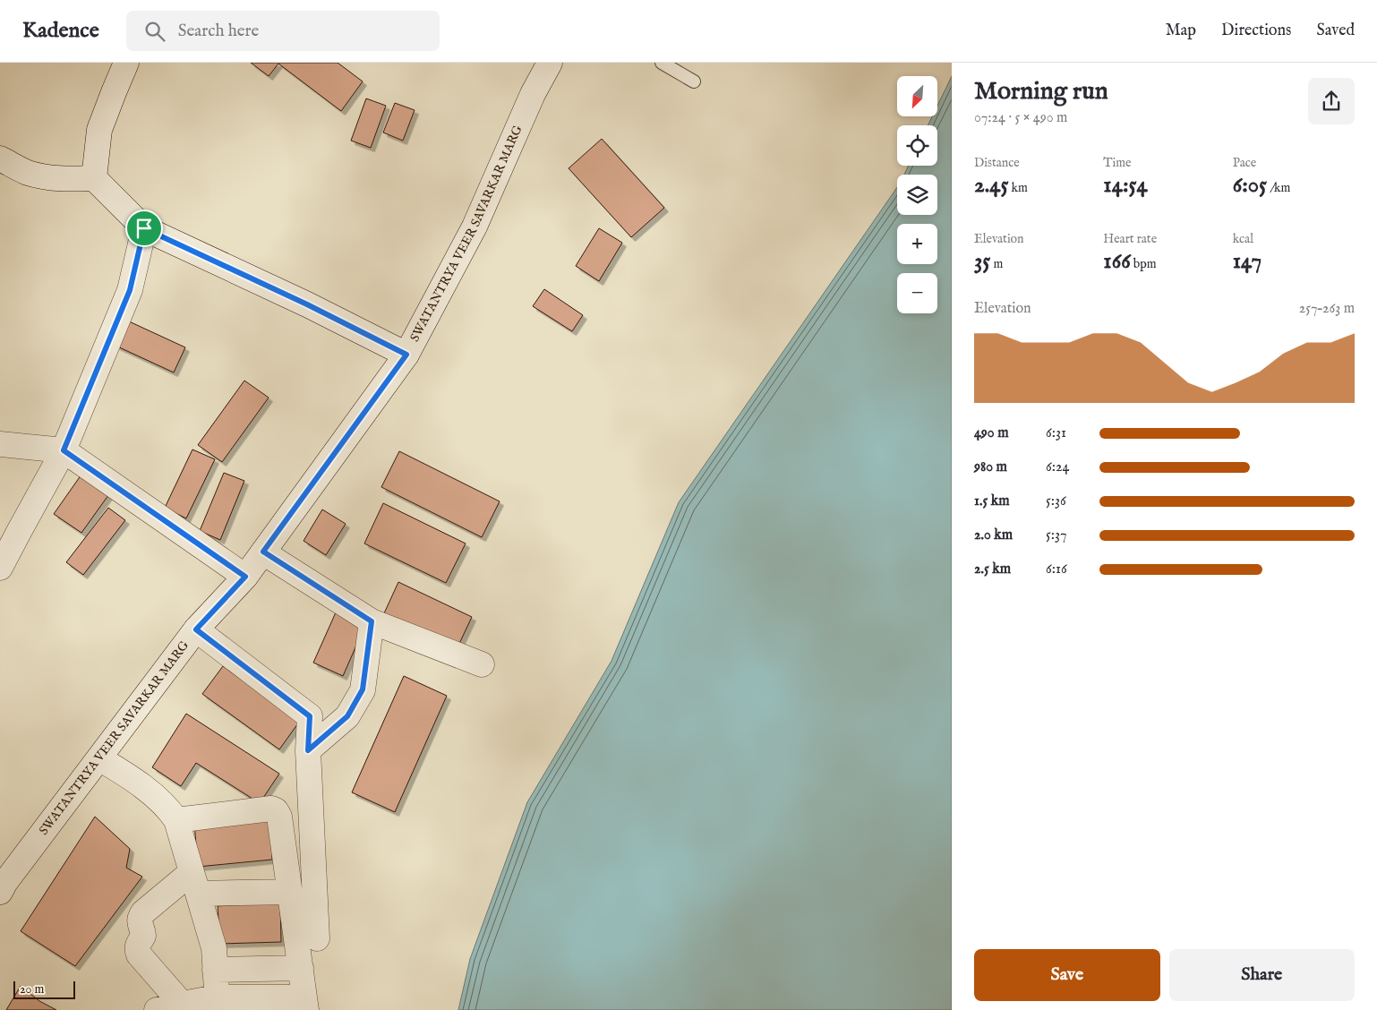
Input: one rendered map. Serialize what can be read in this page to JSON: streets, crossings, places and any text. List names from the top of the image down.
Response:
{
  "streets": {
    "street": ["SWATANTRYA VEER SAVARKAR MARG"]
  },
  "scale_bar": "20 m",
  "north": "bottom left",
  "page": {
    "header": "Kadence",
    "search": "Search here",
    "nav": ["Map", "Directions", "Saved"],
    "heading": ["Morning run", "07:24 · 5 × 490 m"],
    "map_buttons": ["+", "−"],
    "stats": [
      ["Distance", "2.45 km"],
      ["Time", "14:54"],
      ["Pace", "6:05 /km"],
      ["Elevation", "35 m"],
      ["Heart rate", "166 bpm"],
      ["kcal", "147"]
    ],
    "chart": ["Elevation", "257–263 m"],
    "list": [
      {
        "name": "490 m",
        "note": "6:31"
      },
      {
        "name": "980 m",
        "note": "6:24"
      },
      {
        "name": "1.5 km",
        "note": "5:36"
      },
      {
        "name": "2.0 km",
        "note": "5:37"
      },
      {
        "name": "2.5 km",
        "note": "6:16"
      }
    ],
    "buttons": ["Save", "Share"],
    "scale": "20 m"
  }
}
